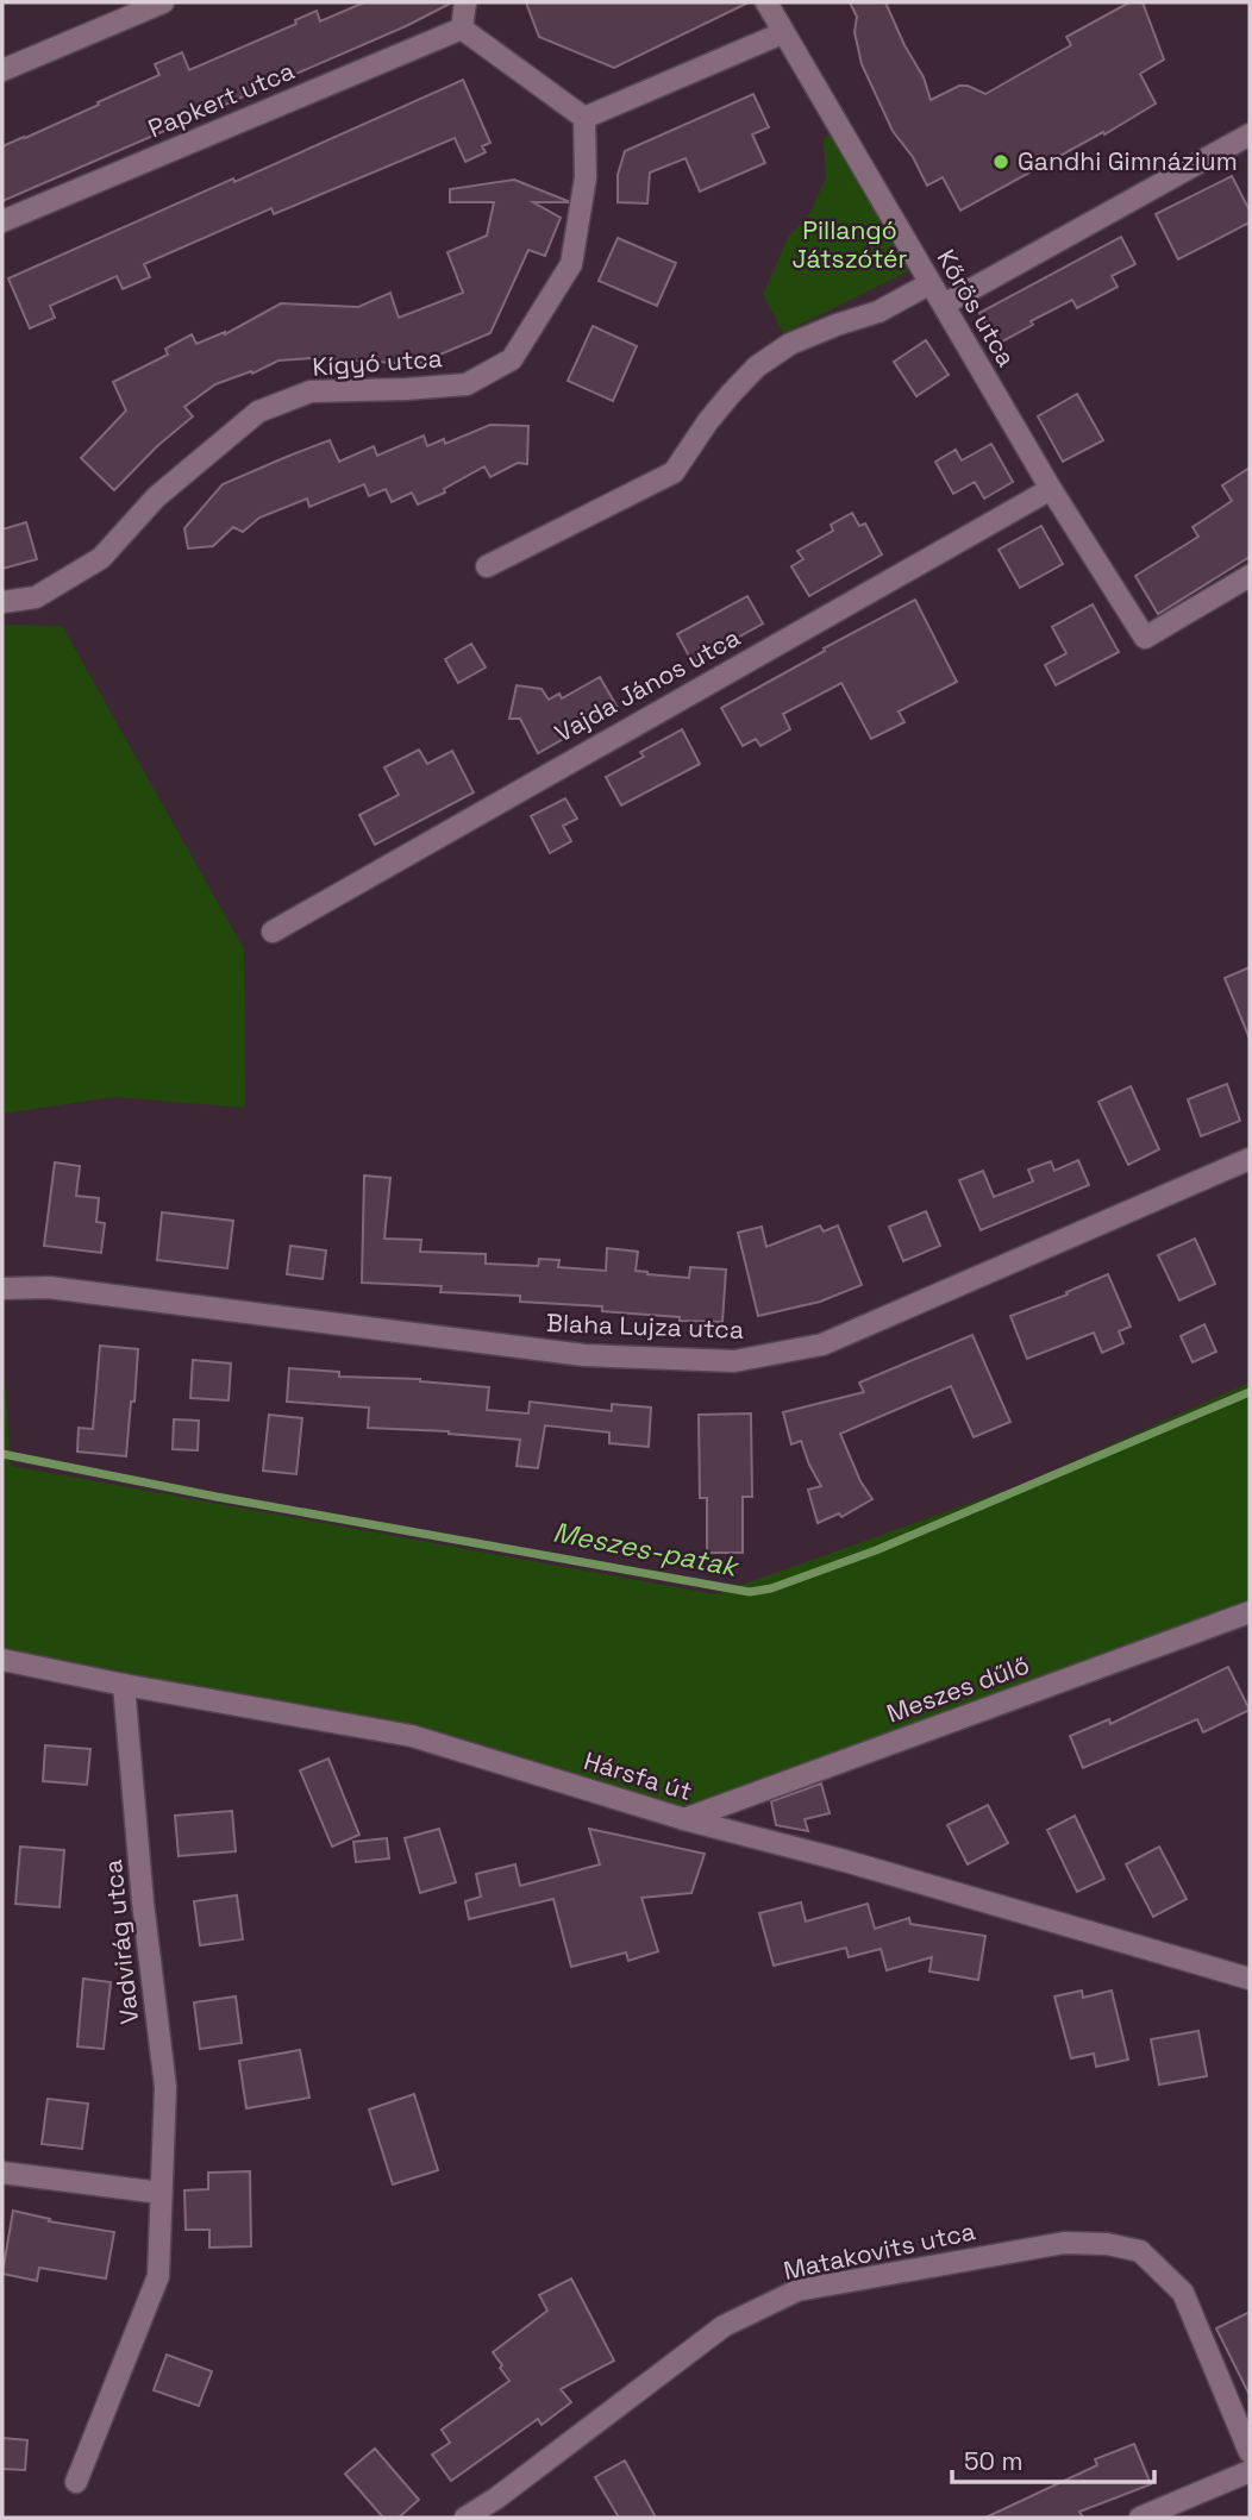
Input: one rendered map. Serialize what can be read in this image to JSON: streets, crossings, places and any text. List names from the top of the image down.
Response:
{
  "streets": {
    "street": [
      "Papkert utca",
      "Kőrös utca",
      "Kígyó utca",
      "Vajda János utca",
      "Blaha Lujza utca",
      "Meszes dűlő",
      "Hársfa út",
      "Vadvirág utca",
      "Matakovits utca"
    ]
  },
  "crossings": [
    ["Kőrös utca", "Vajda János utca"],
    ["Meszes dűlő", "Hársfa út"],
    ["Hársfa út", "Vadvirág utca"]
  ],
  "water": ["Meszes-patak"],
  "parks": ["Pillangó Játszótér"],
  "places": ["Gandhi Gimnázium"],
  "scale_bar": "50 m"
}
